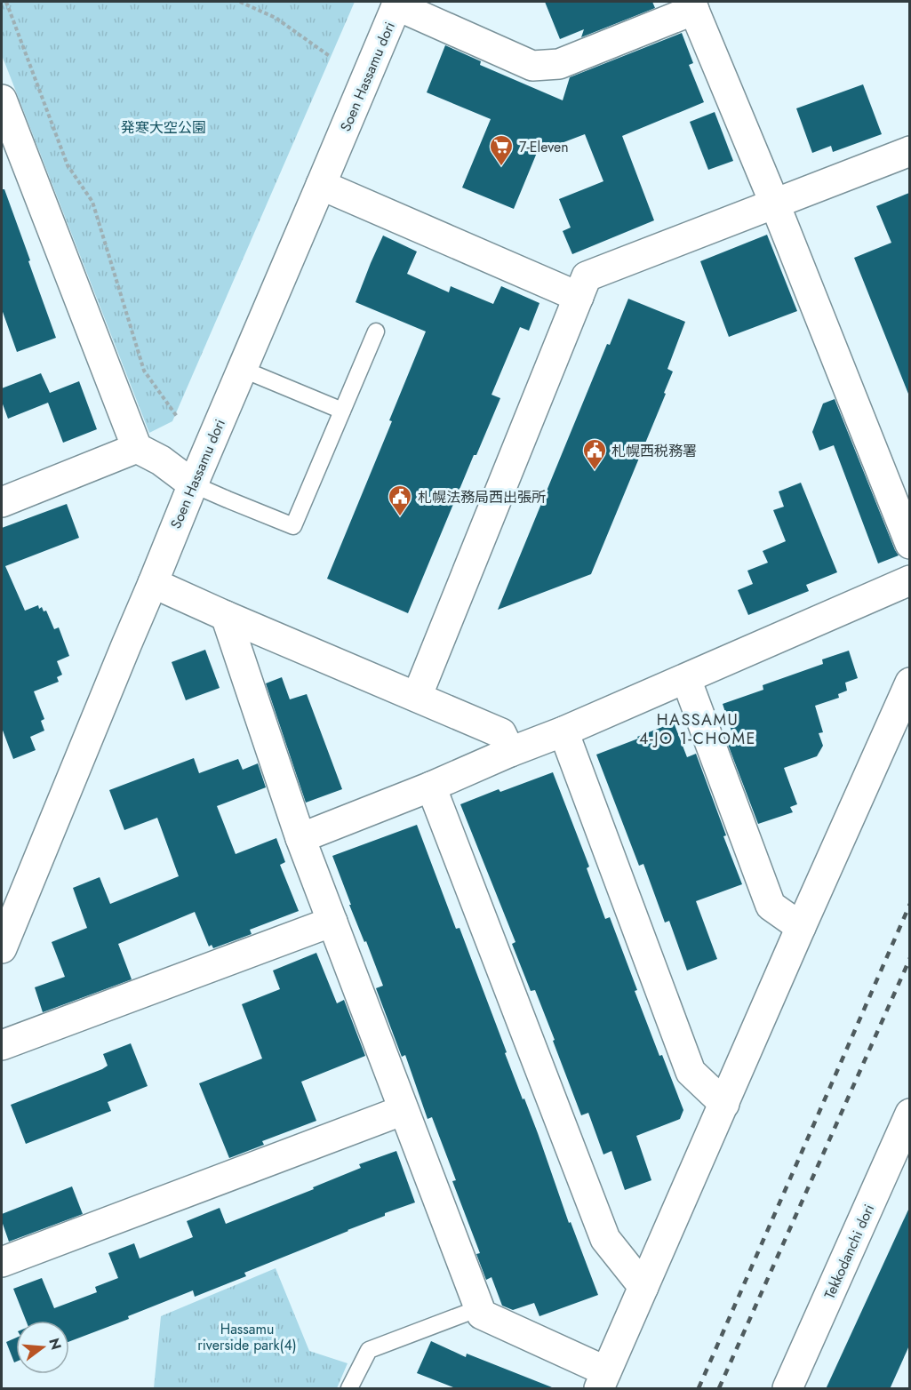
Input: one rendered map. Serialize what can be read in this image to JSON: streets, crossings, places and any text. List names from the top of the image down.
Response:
{
  "streets": {
    "street": ["Soen Hassamu dori", "Tekkodanchi dori"]
  },
  "districts": ["HASSAMU 4-JO 1-CHOME"],
  "parks": ["発寒大空公園", "Hassamu riverside park(4)"],
  "places": {
    "supermarket": ["7-Eleven"],
    "public building": ["札幌西税務署", "札幌法務局西出張所"]
  },
  "north": "right"
}
